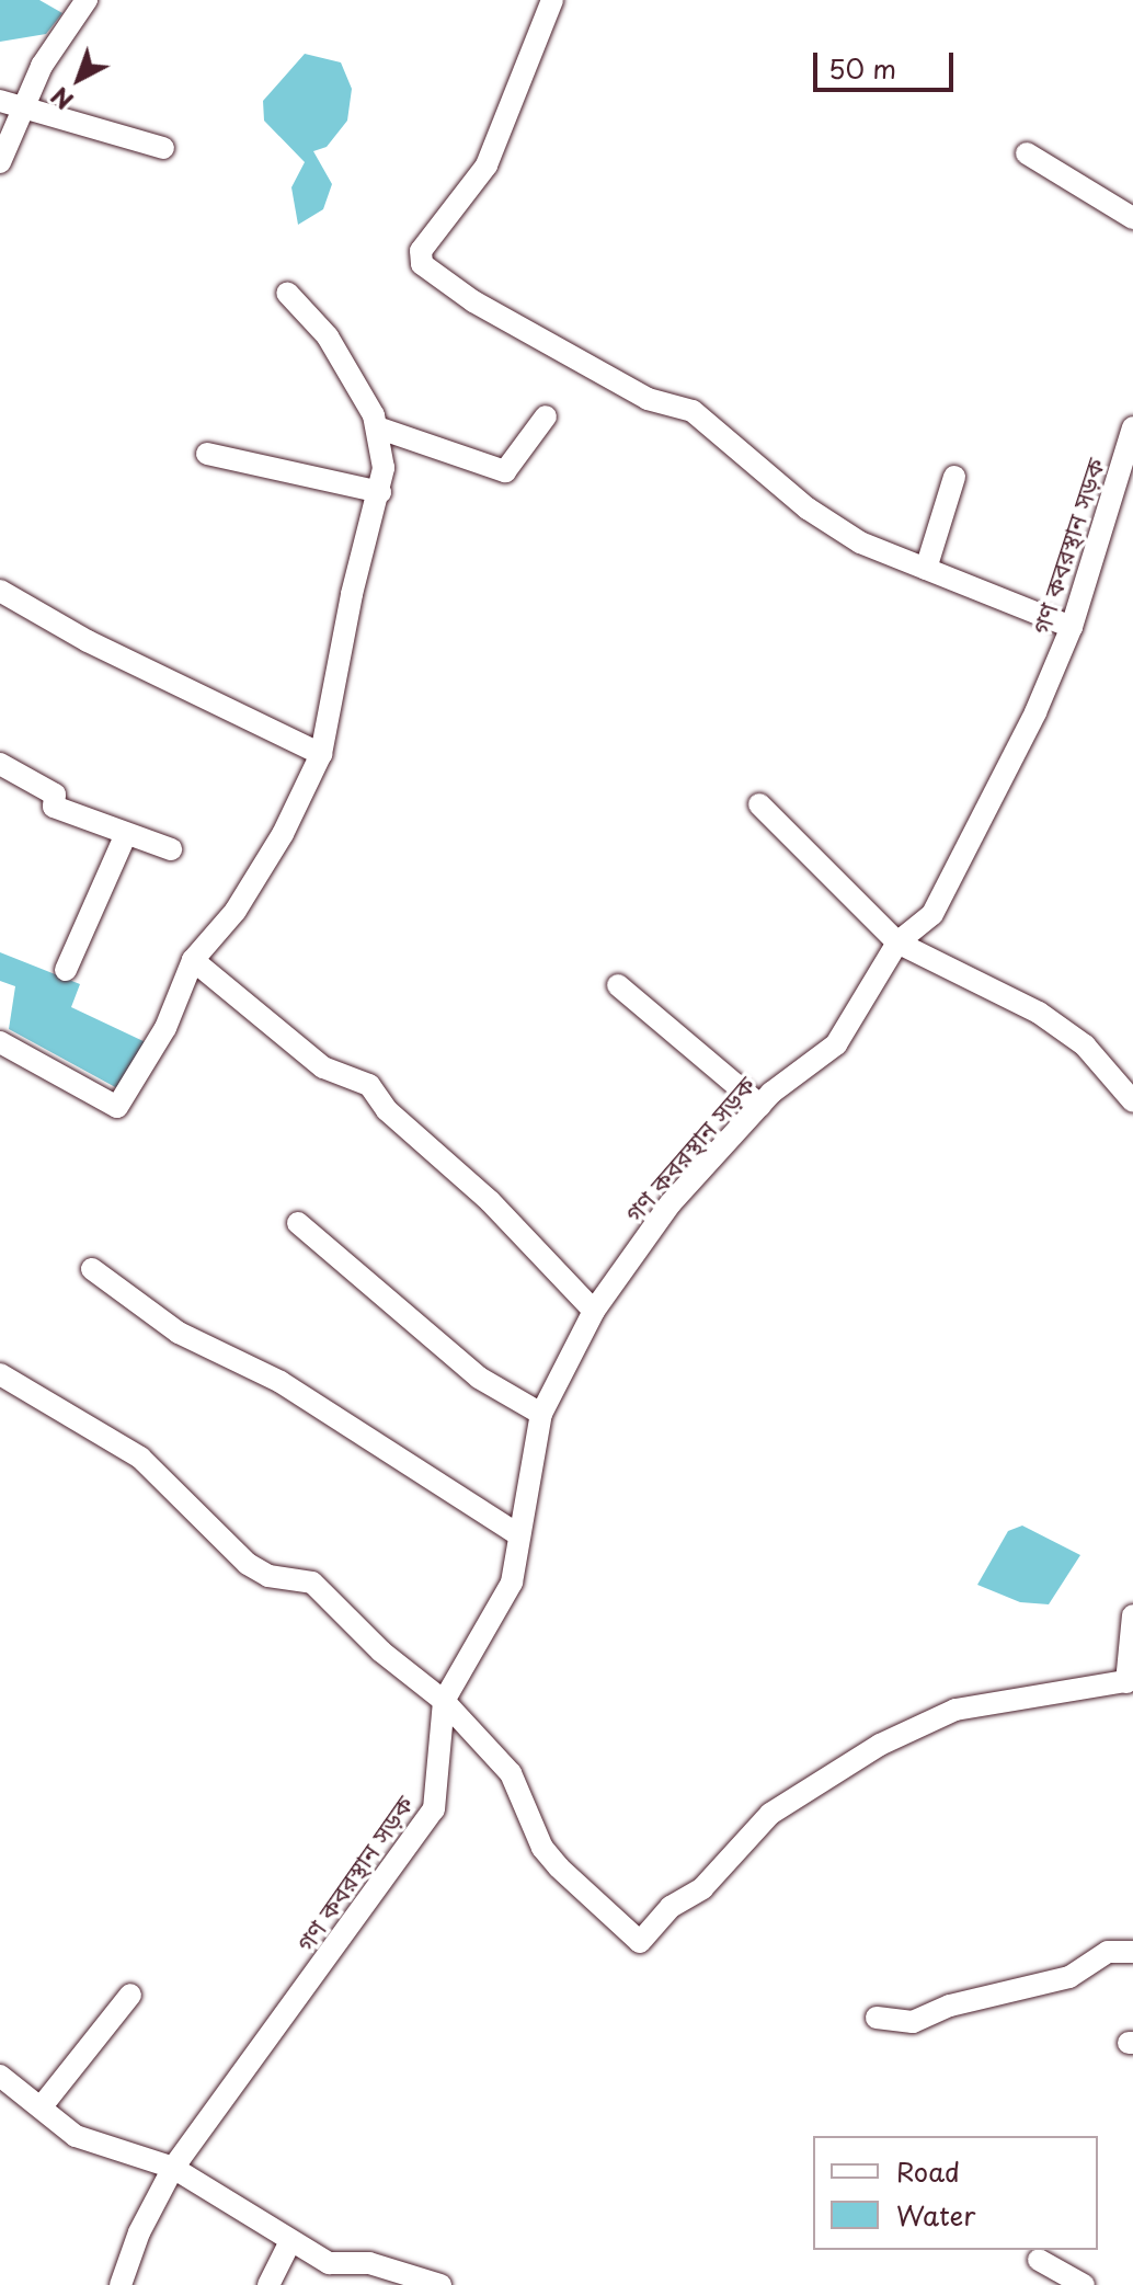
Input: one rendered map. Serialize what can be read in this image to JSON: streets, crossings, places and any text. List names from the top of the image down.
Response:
{
  "streets": {
    "street": ["গণ কবরস্থান সড়ক"]
  },
  "legend": ["Road", "Water"],
  "scale_bar": "50 m",
  "north": "bottom left"
}
